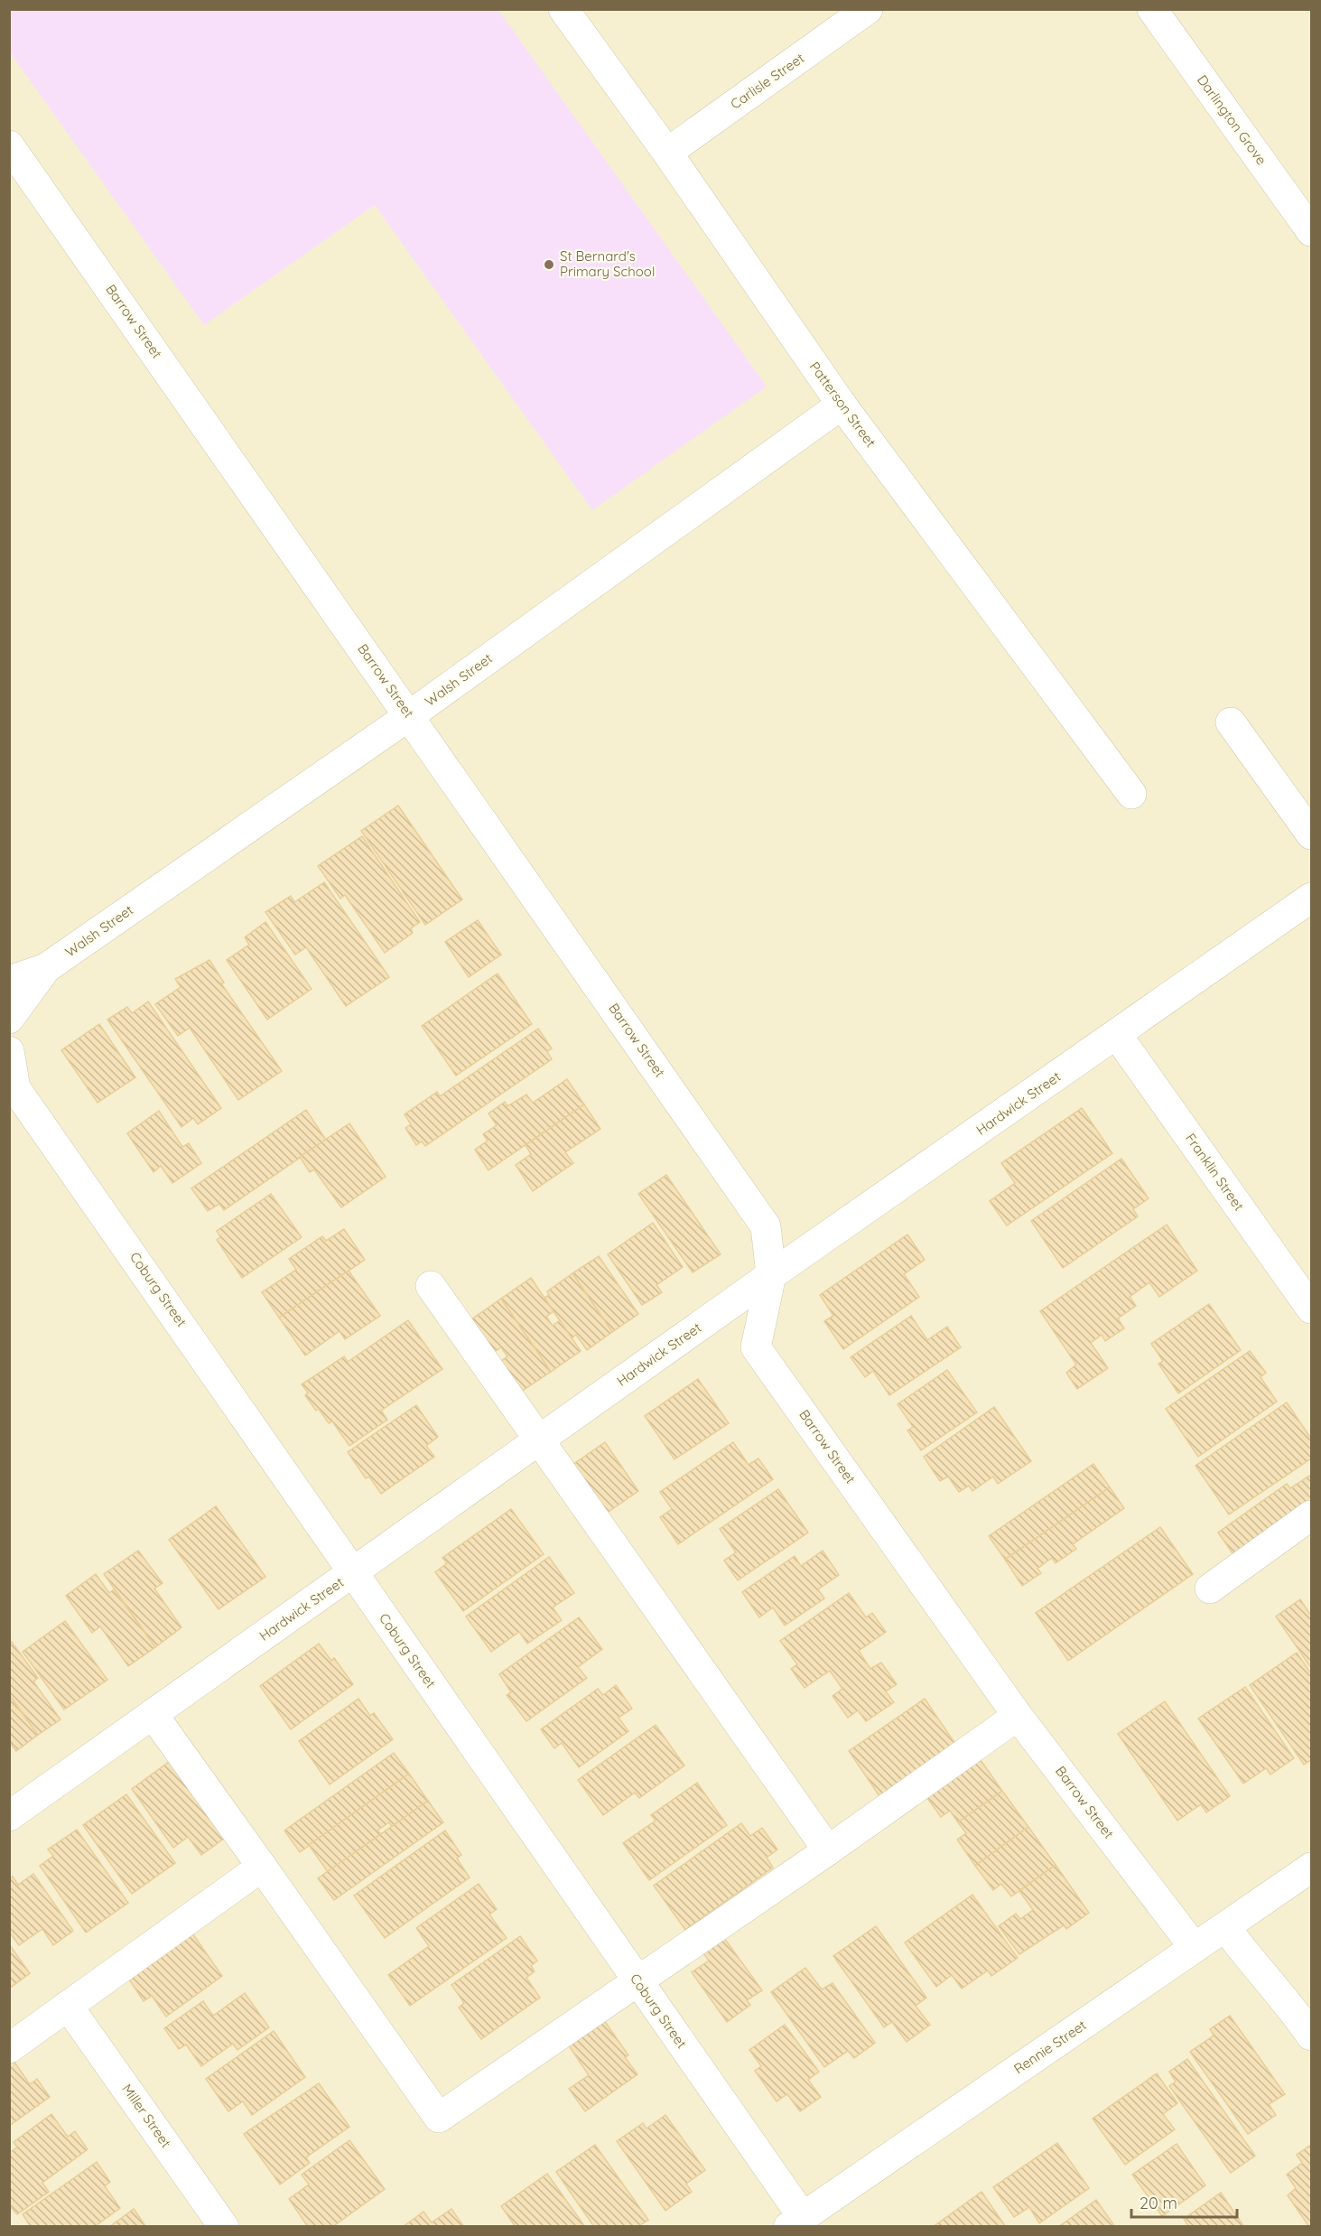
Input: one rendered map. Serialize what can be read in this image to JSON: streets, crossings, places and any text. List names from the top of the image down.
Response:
{
  "streets": {
    "street": [
      "Carlisle Street",
      "Darlington Grove",
      "Barrow Street",
      "Patterson Street",
      "Walsh Street",
      "Hardwick Street",
      "Franklin Street",
      "Coburg Street",
      "Rennie Street",
      "Miller Street"
    ]
  },
  "crossings": [
    ["Carlisle Street", "Patterson Street"],
    ["Barrow Street", "Walsh Street"],
    ["Barrow Street", "Hardwick Street"],
    ["Barrow Street", "Rennie Street"],
    ["Patterson Street", "Walsh Street"],
    ["Hardwick Street", "Franklin Street"],
    ["Hardwick Street", "Coburg Street"],
    ["Coburg Street", "Rennie Street"]
  ],
  "places": ["St Bernard's Primary School"],
  "scale_bar": "20 m"
}
